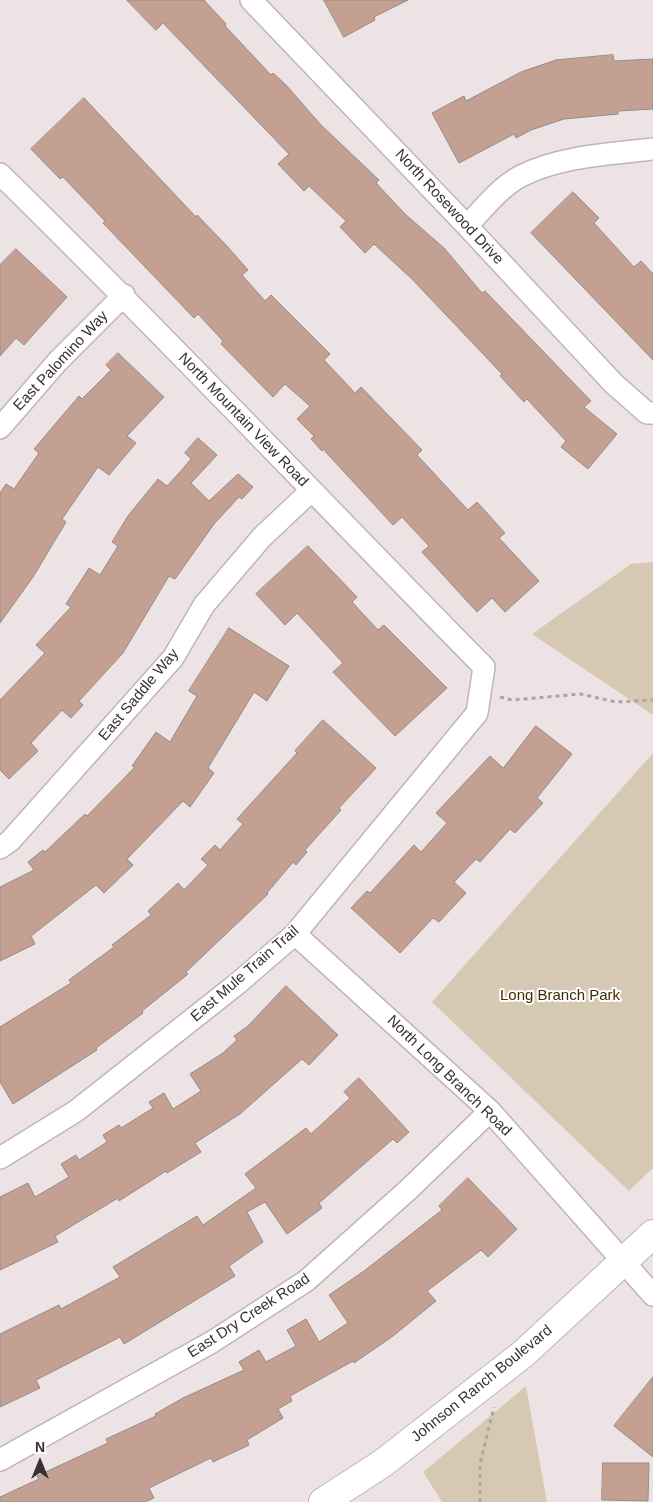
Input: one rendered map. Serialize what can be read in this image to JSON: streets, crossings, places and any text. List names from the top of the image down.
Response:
{
  "streets": {
    "street": [
      "North Rosewood Drive",
      "East Palomino Way",
      "North Mountain View Road",
      "East Saddle Way",
      "East Mule Train Trail",
      "North Long Branch Road",
      "East Dry Creek Road",
      "Johnson Ranch Boulevard"
    ]
  },
  "crossings": [
    ["East Palomino Way", "North Mountain View Road"],
    ["North Mountain View Road", "East Saddle Way"],
    ["North Mountain View Road", "East Mule Train Trail"],
    ["East Mule Train Trail", "North Long Branch Road"],
    ["North Long Branch Road", "East Dry Creek Road"],
    ["North Long Branch Road", "Johnson Ranch Boulevard"]
  ],
  "parks": ["Long Branch Park"],
  "north": "top"
}
